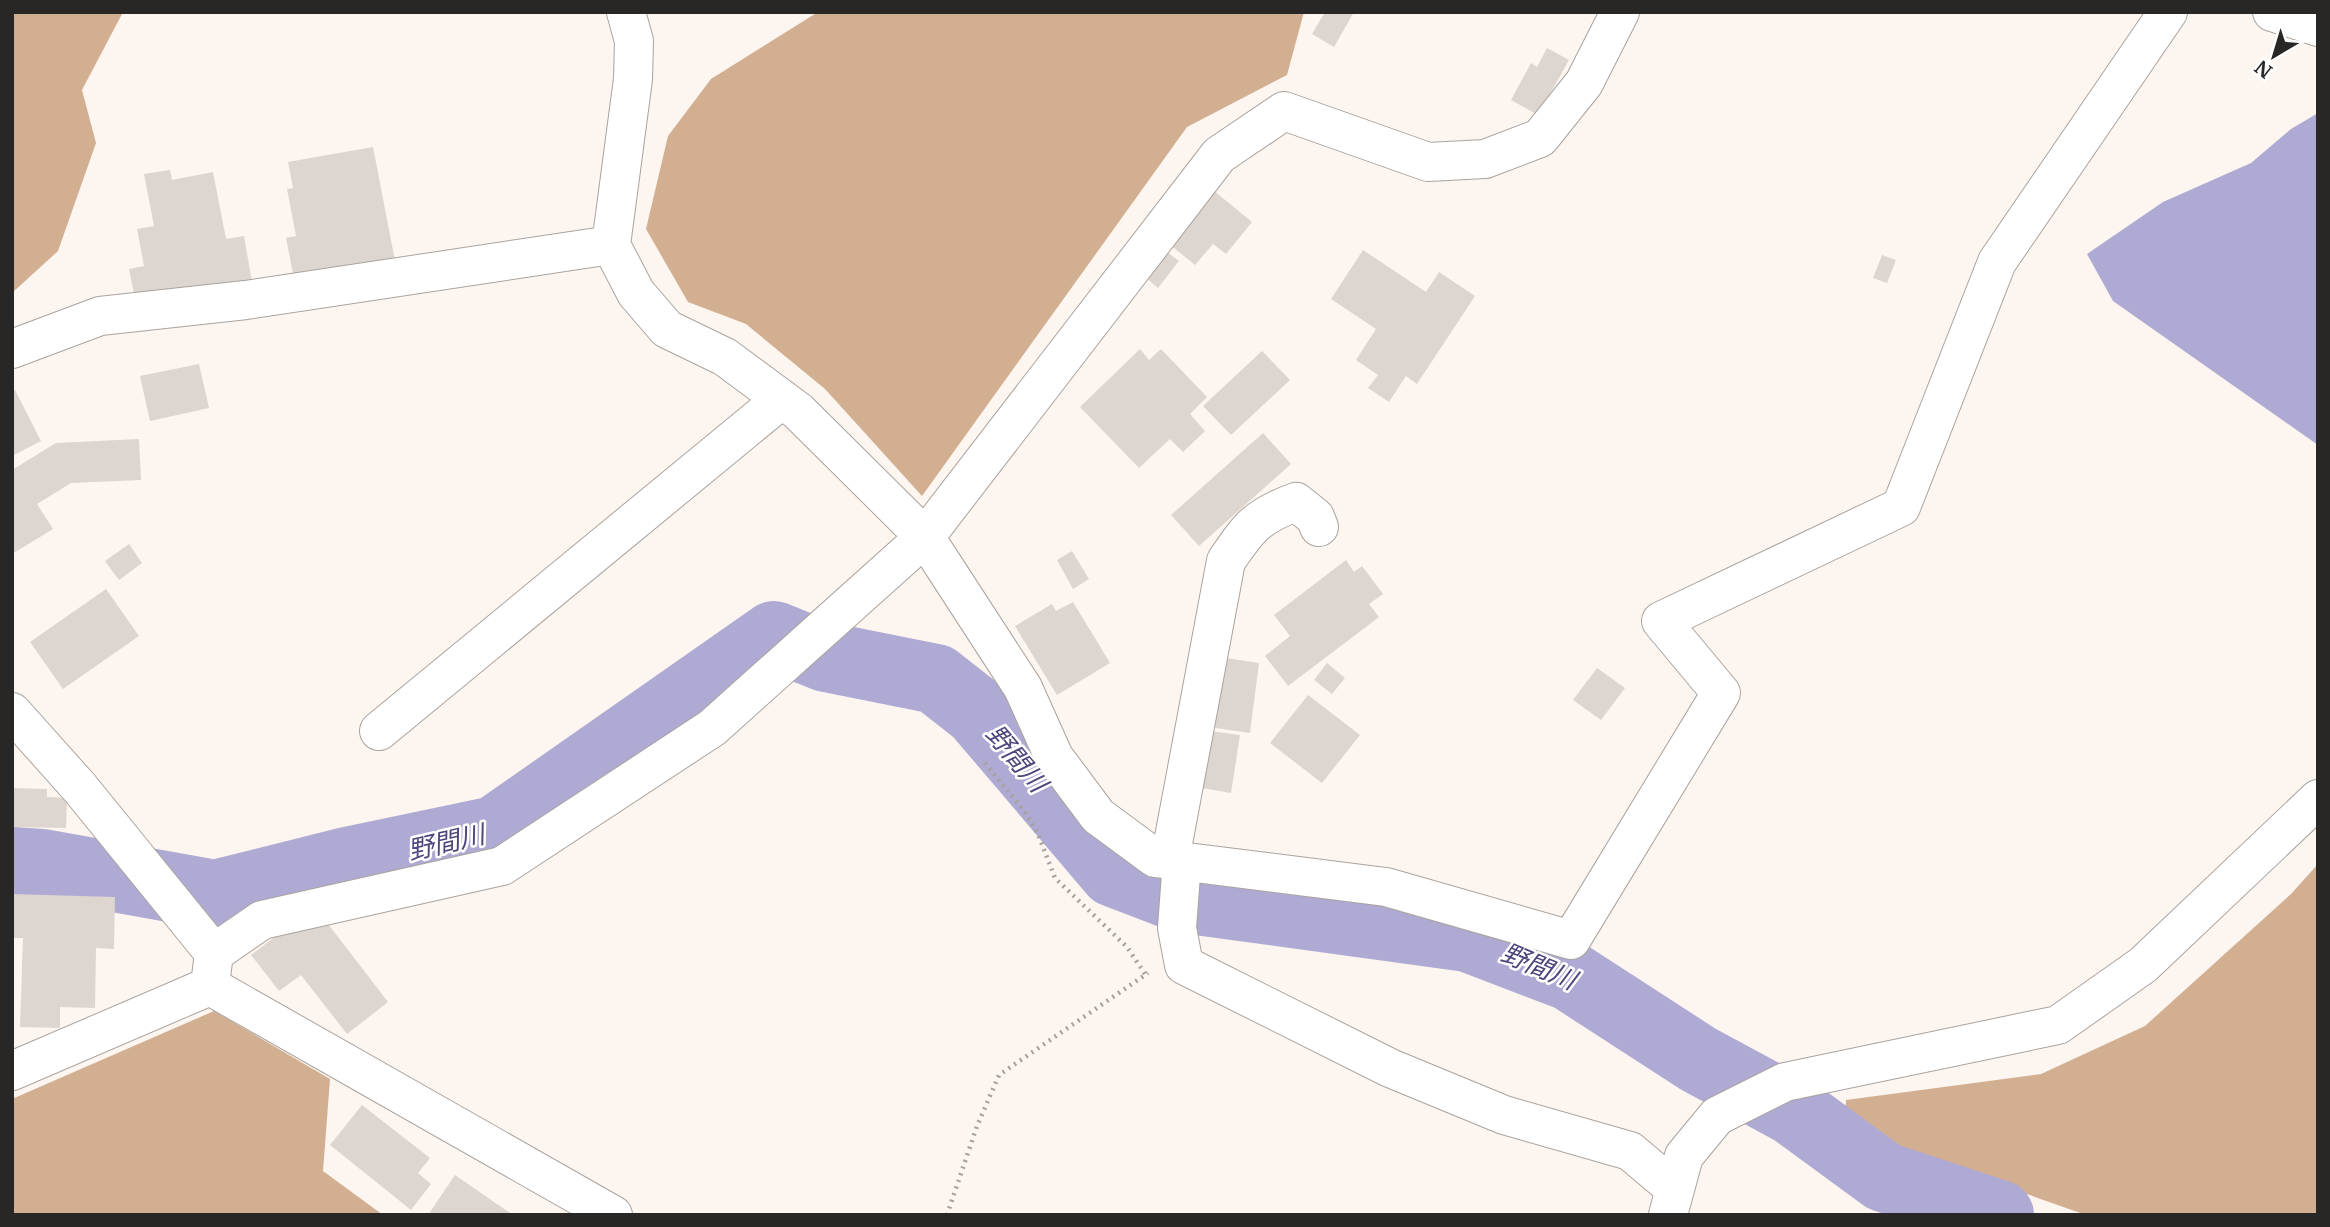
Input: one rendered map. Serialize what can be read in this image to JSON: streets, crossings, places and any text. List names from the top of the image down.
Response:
{
  "water": ["野間川"],
  "north": "bottom left"
}
